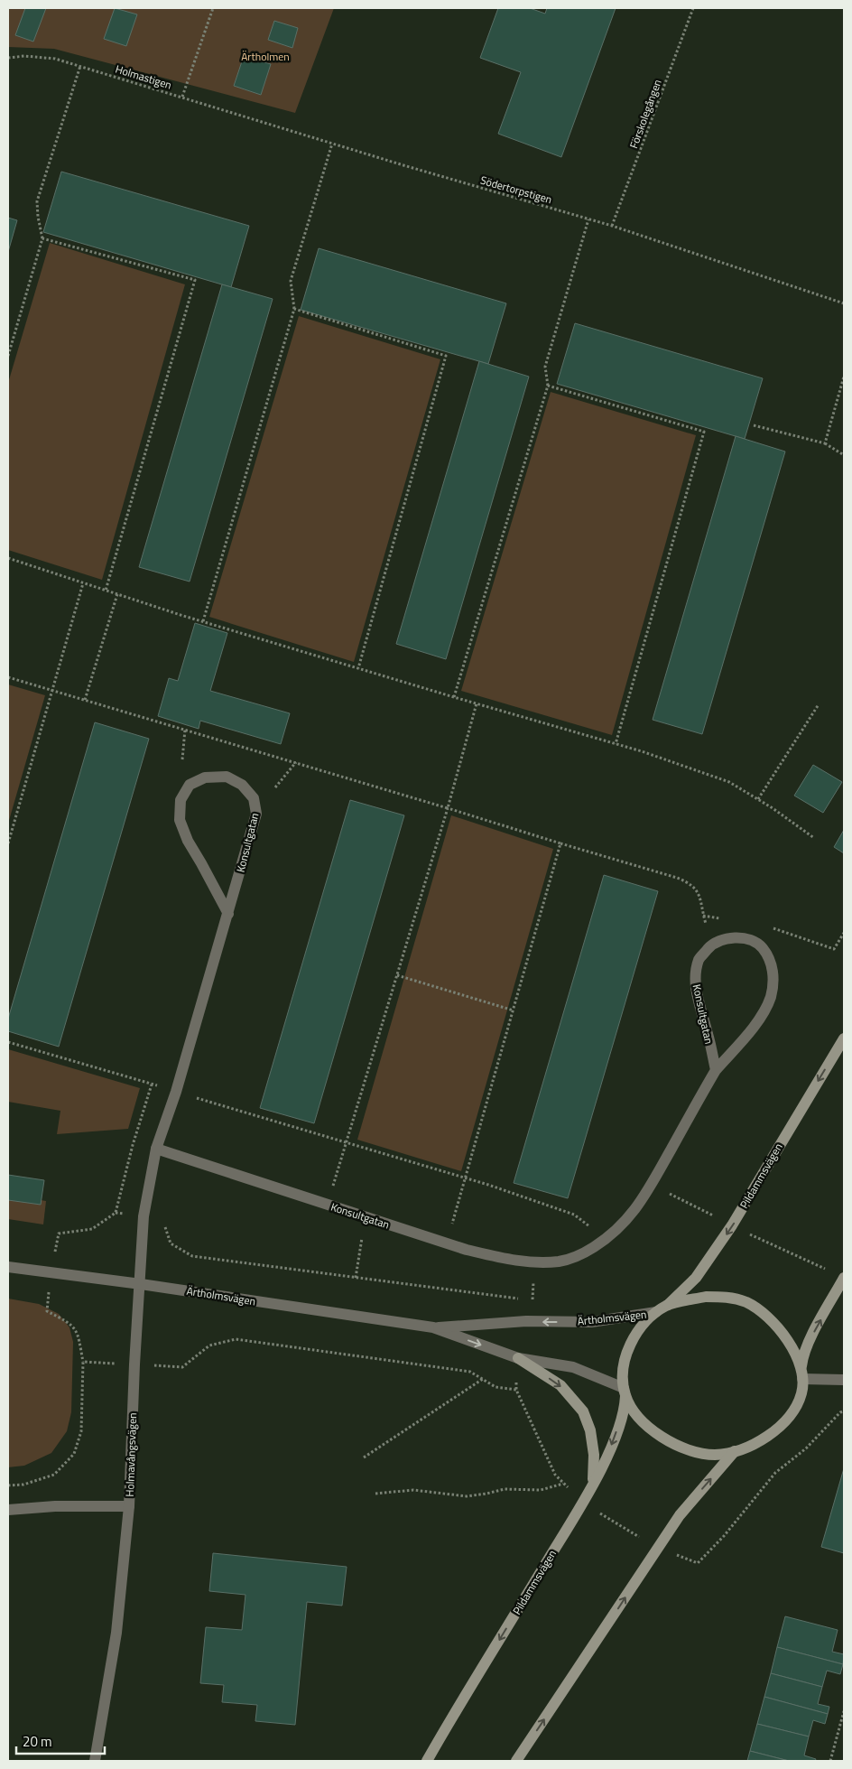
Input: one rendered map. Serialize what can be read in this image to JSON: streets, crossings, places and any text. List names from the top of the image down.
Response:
{
  "streets": {
    "main road": ["Pildammsvägen", "Ärtholmsvägen"],
    "street": ["Konsultgatan", "Holmavångsvägen"],
    "path": ["Holmastigen", "Förskolegången", "Södertorpstigen"]
  },
  "crossings": [
    ["Holmastigen", "Södertorpstigen"],
    ["Förskolegången", "Södertorpstigen"],
    ["Konsultgatan", "Holmavångsvägen"],
    ["Pildammsvägen", "Ärtholmsvägen"],
    ["Ärtholmsvägen", "Holmavångsvägen"]
  ],
  "parks": ["Ärtholmen"],
  "scale_bar": "20 m"
}
